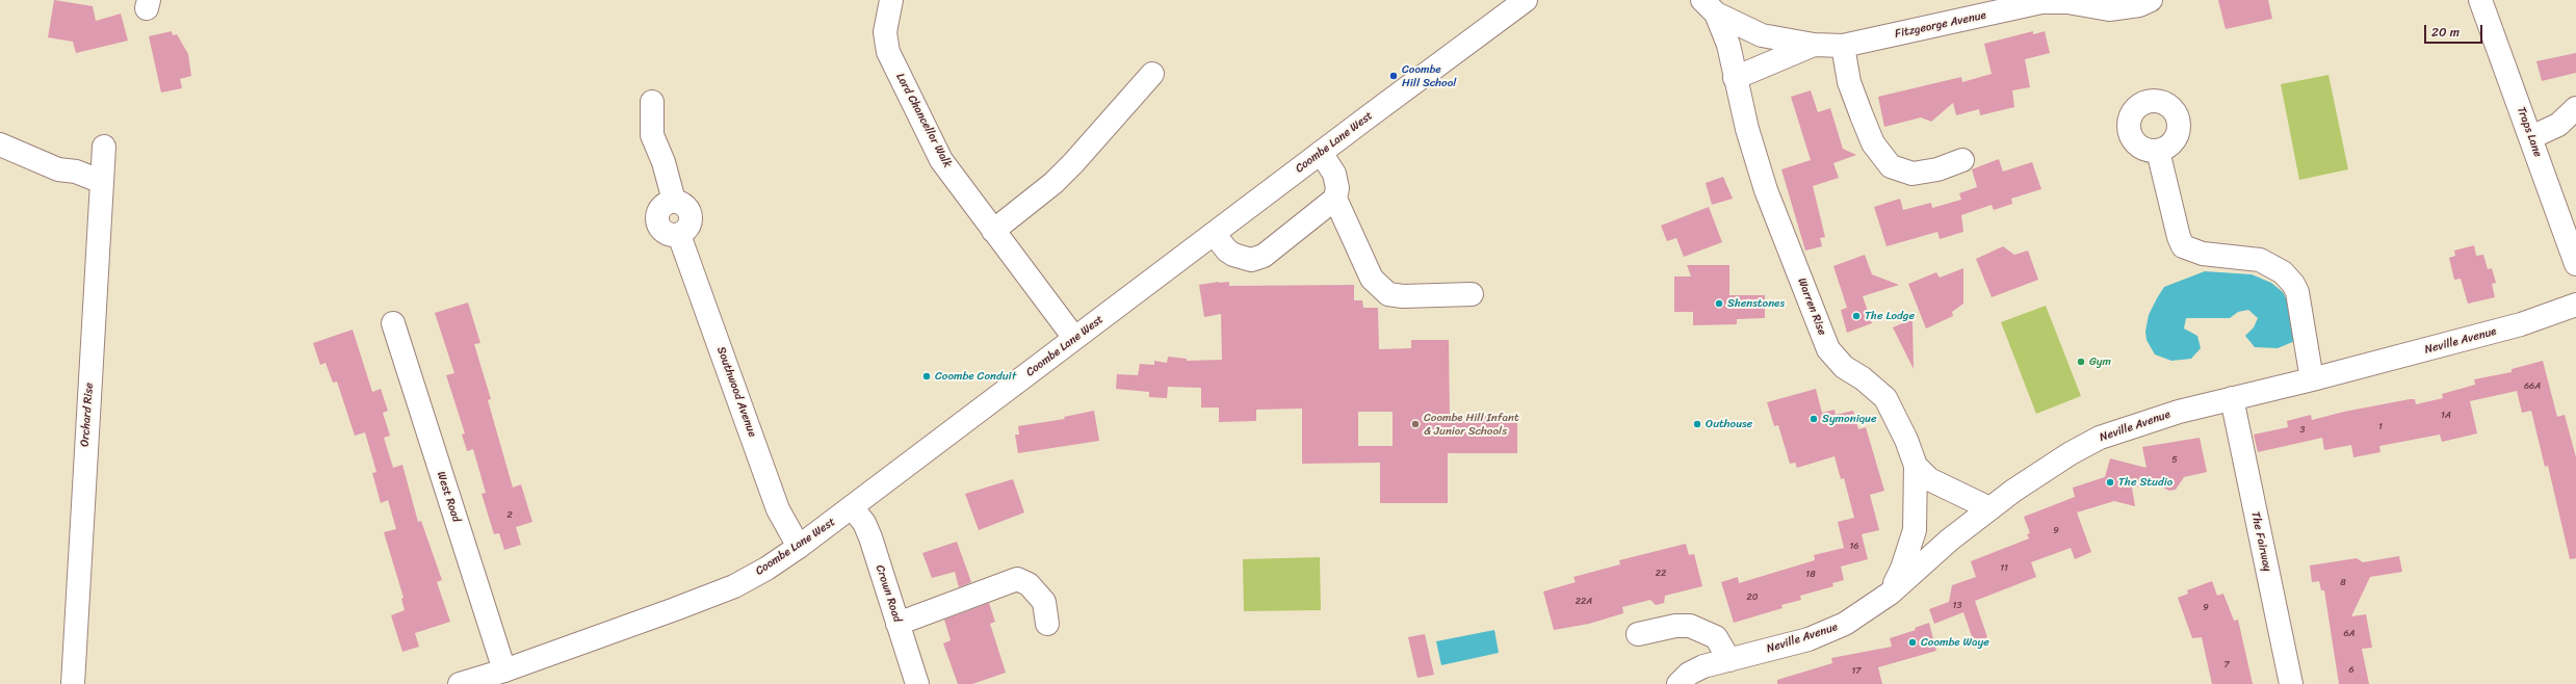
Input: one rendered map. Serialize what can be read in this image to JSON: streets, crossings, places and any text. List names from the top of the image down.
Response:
{
  "streets": {
    "street": [
      "Fitzgeorge Avenue",
      "Lord Chancellor Walk",
      "Traps Lane",
      "Coombe Lane West",
      "Warren Rise",
      "Neville Avenue",
      "Southwood Avenue",
      "Orchard Rise",
      "West Road",
      "The Fairway",
      "Crown Road"
    ]
  },
  "crossings": [
    ["Fitzgeorge Avenue", "Warren Rise"],
    ["Lord Chancellor Walk", "Coombe Lane West"],
    ["Coombe Lane West", "Southwood Avenue"],
    ["Coombe Lane West", "West Road"],
    ["Coombe Lane West", "Crown Road"],
    ["Warren Rise", "Neville Avenue"],
    ["Neville Avenue", "The Fairway"]
  ],
  "places": [
    "Coombe Hill School",
    "Shenstones",
    "The Lodge",
    "Gym",
    "Coombe Conduit",
    "Symonique",
    "Coombe Hill Infant & Junior Schools",
    "Outhouse",
    "The Studio",
    "Coombe Waye"
  ],
  "house_numbers": [
    "66A",
    "1A",
    "1",
    "3",
    "5",
    "2",
    "9",
    "16",
    "11",
    "22",
    "18",
    "8",
    "20",
    "22A",
    "13",
    "9",
    "6A",
    "7",
    "6",
    "17"
  ],
  "scale_bar": "20 m"
}
